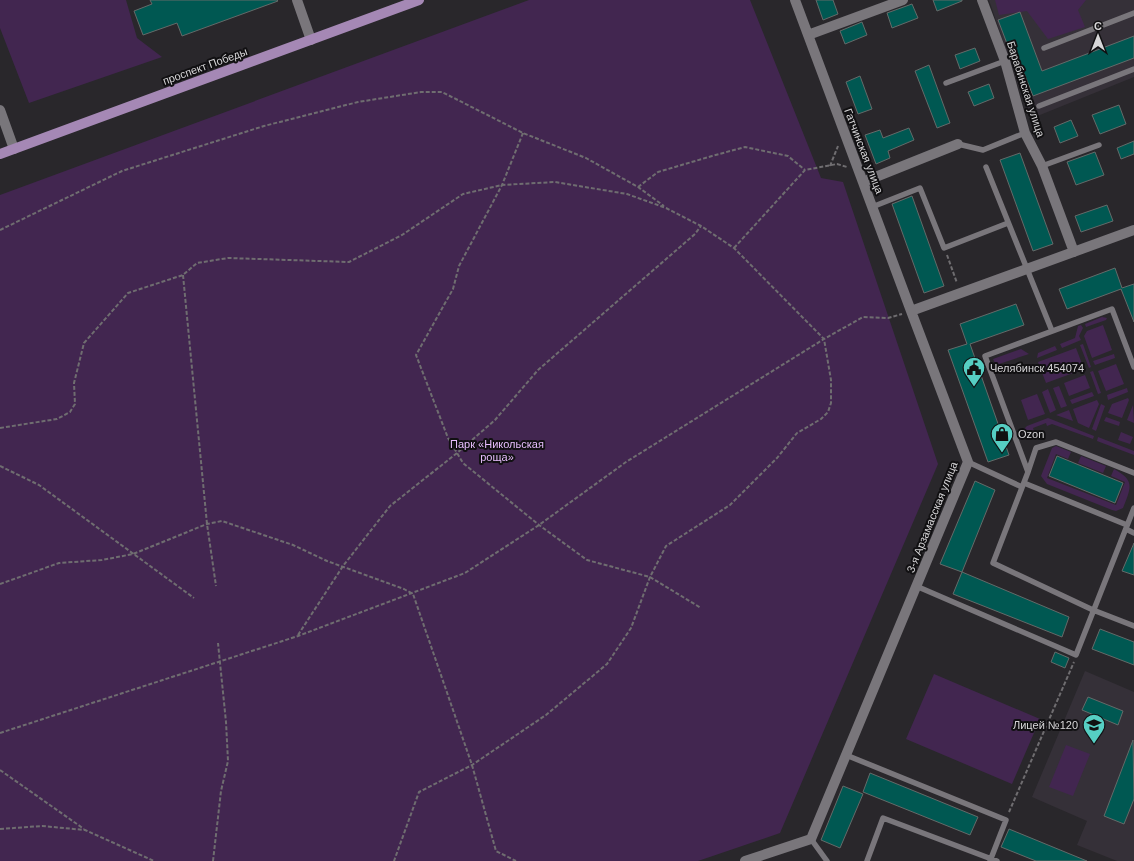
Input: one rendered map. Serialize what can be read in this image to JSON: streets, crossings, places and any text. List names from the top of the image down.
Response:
{
  "streets": {
    "main road": ["проспект Победы"],
    "street": ["Барабинская улица", "Гатчинская улица", "3-я Арзамасская улица"]
  },
  "crossings": [
    ["Гатчинская улица", "3-я Арзамасская улица"]
  ],
  "parks": ["Парк «Никольская роща»"],
  "places": {
    "public building": ["Челябинск 454074"],
    "shop": ["Ozon"],
    "school or university": ["Лицей №120"]
  },
  "north": "top"
}
